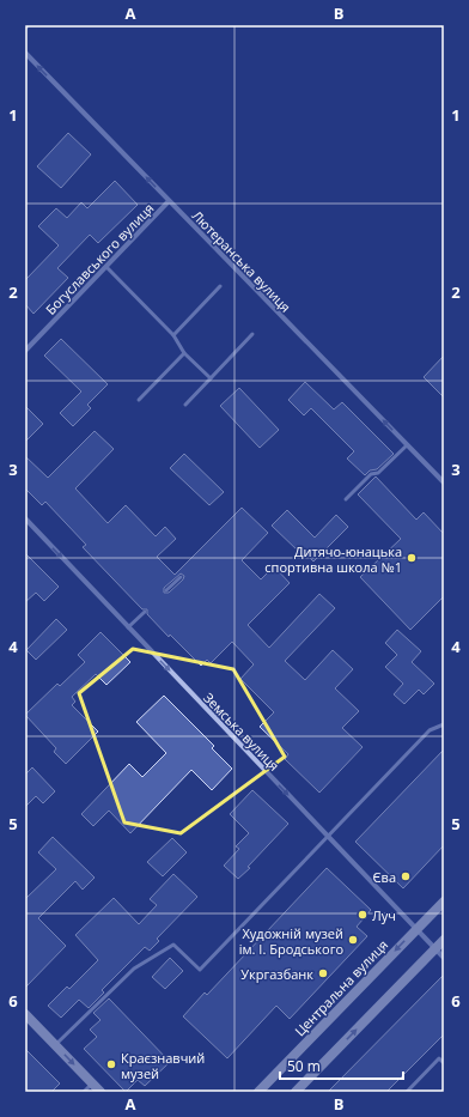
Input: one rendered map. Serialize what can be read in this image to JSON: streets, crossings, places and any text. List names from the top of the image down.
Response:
{
  "streets": {
    "main road": ["Центральна вулиця"],
    "street": ["Богуславського вулиця", "Лютеранська вулиця", "Земська вулиця"]
  },
  "crossings": [
    ["Богуславського вулиця", "Лютеранська вулиця"],
    ["Земська вулиця", "Центральна вулиця"]
  ],
  "one_way": ["Лютеранська вулиця", "Земська вулиця"],
  "places": [
    "Дитячо-юнацька спортивна школа №1",
    "Єва",
    "Луч",
    "Художній музей ім. І. Бродського",
    "Укргазбанк",
    "Краєзнавчий музей"
  ],
  "scale_bar": "50 m",
  "grid": {
    "columns": ["A", "B"],
    "rows": [
      "1",
      "2",
      "3",
      "4",
      "5",
      "6"
    ]
  }
}
